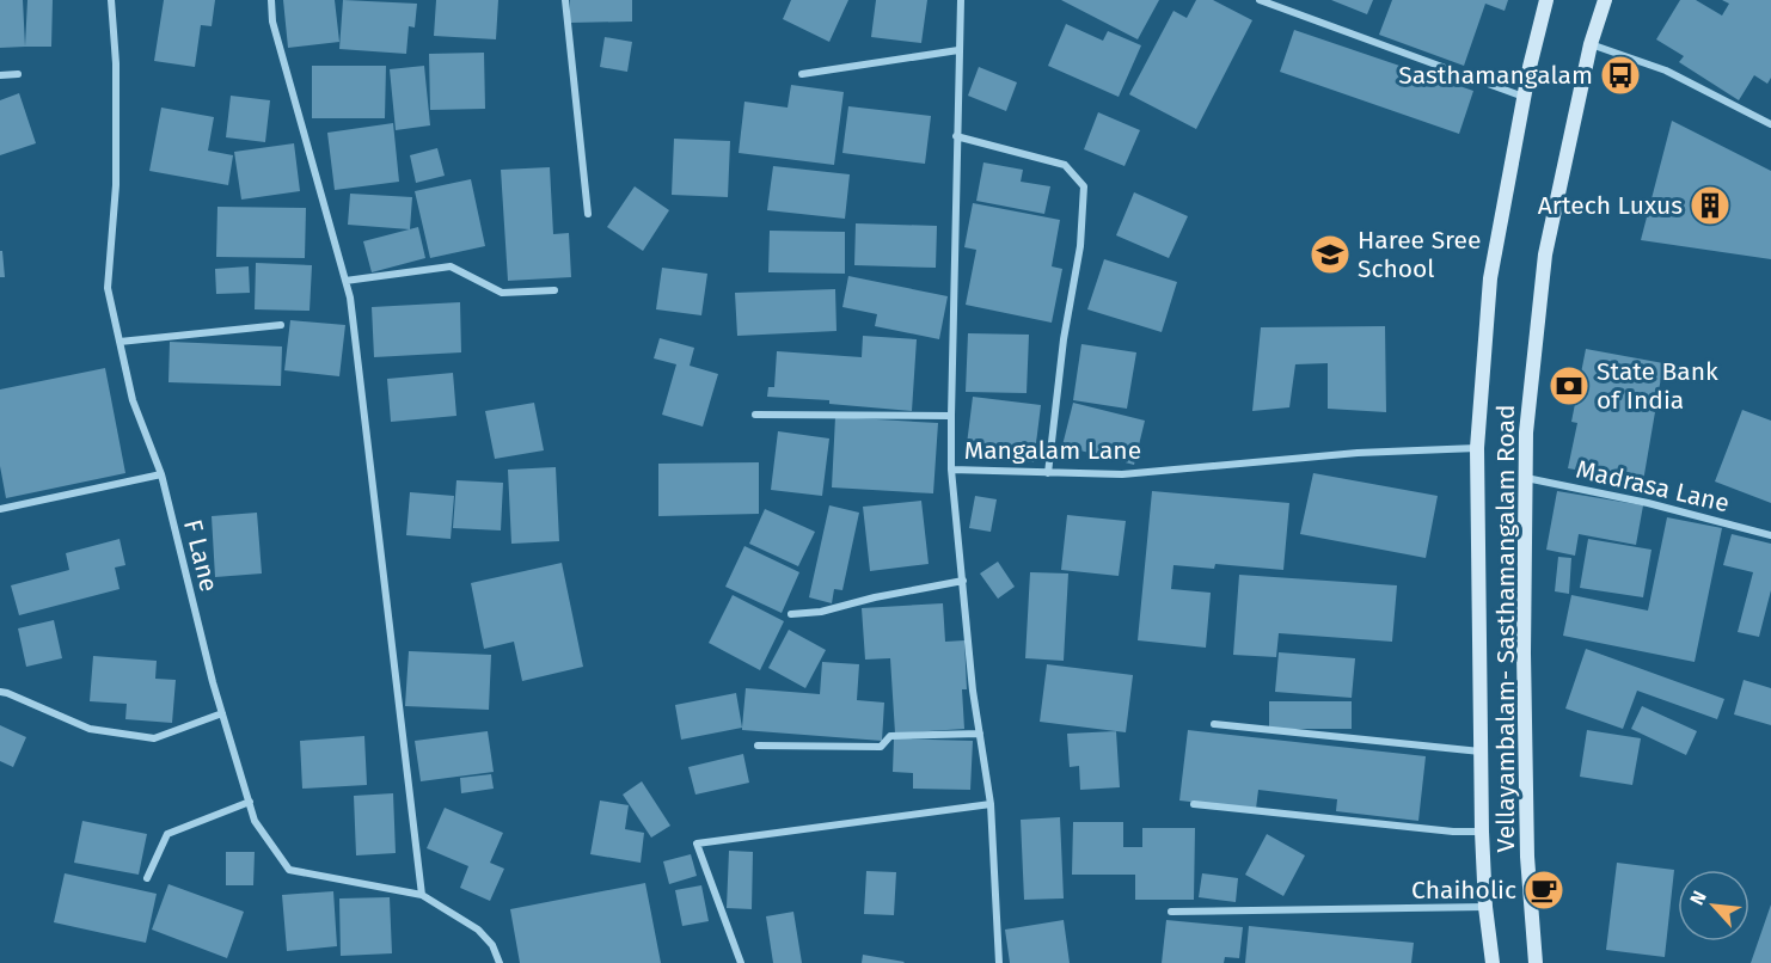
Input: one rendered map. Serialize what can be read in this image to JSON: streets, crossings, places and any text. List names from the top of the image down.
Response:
{
  "streets": {
    "main road": ["Vellayambalam- Sasthamangalam Road"],
    "street": ["Mangalam Lane", "Madrasa Lane", "F Lane"]
  },
  "crossings": [
    ["Mangalam Lane", "Vellayambalam- Sasthamangalam Road"],
    ["Madrasa Lane", "Vellayambalam- Sasthamangalam Road"]
  ],
  "places": {
    "bus stop": ["Sasthamangalam"],
    "building": ["Artech Luxus"],
    "school or university": ["Haree Sree School"],
    "bank": ["State Bank of India"],
    "cafe": ["Chaiholic"]
  },
  "north": "top left"
}
